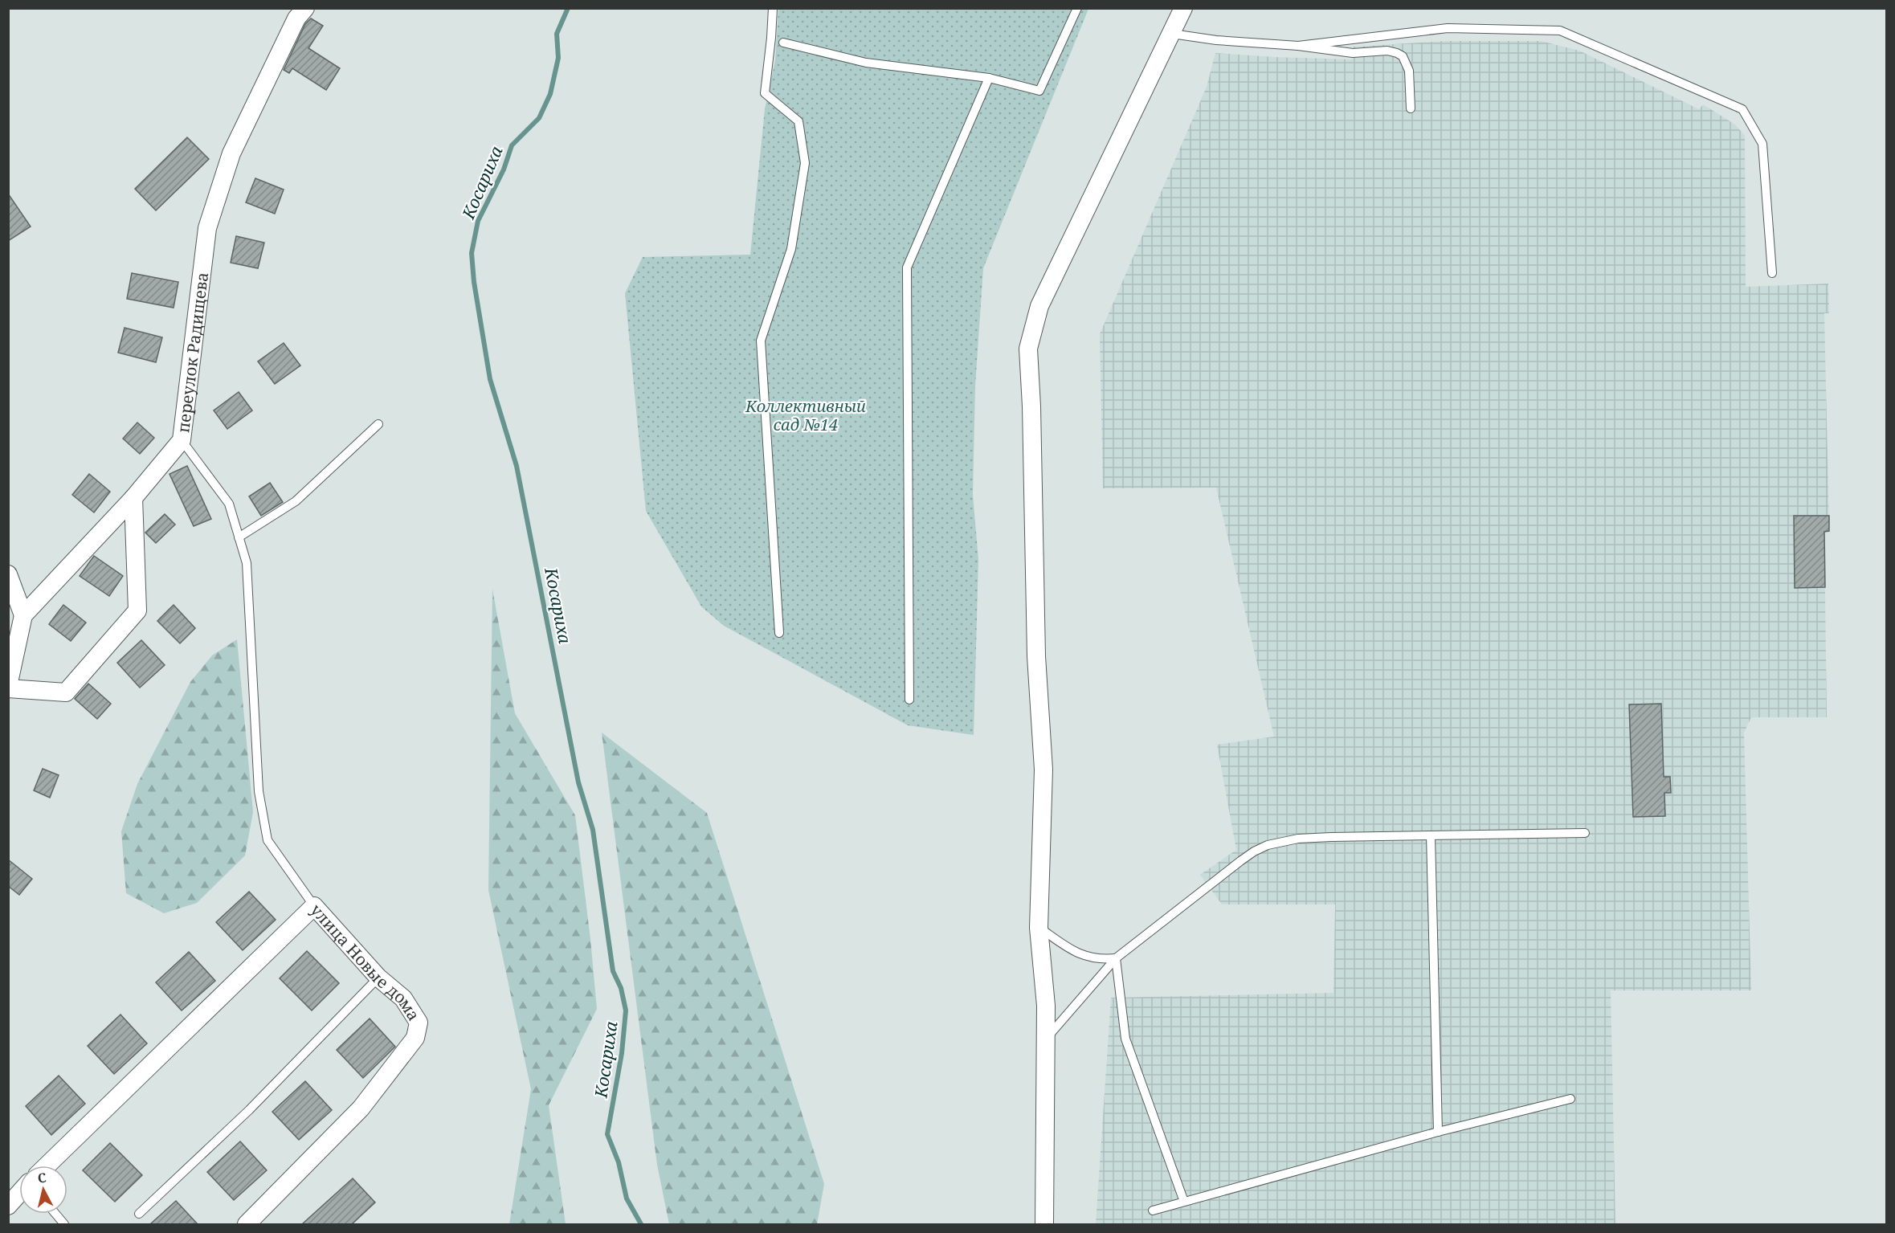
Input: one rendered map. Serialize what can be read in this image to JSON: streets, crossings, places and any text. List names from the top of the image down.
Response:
{
  "streets": {
    "street": ["переулок Радищева", "улица Новые дома"]
  },
  "water": ["Косариха"],
  "parks": ["Коллективный сад №14"],
  "north": "top"
}
